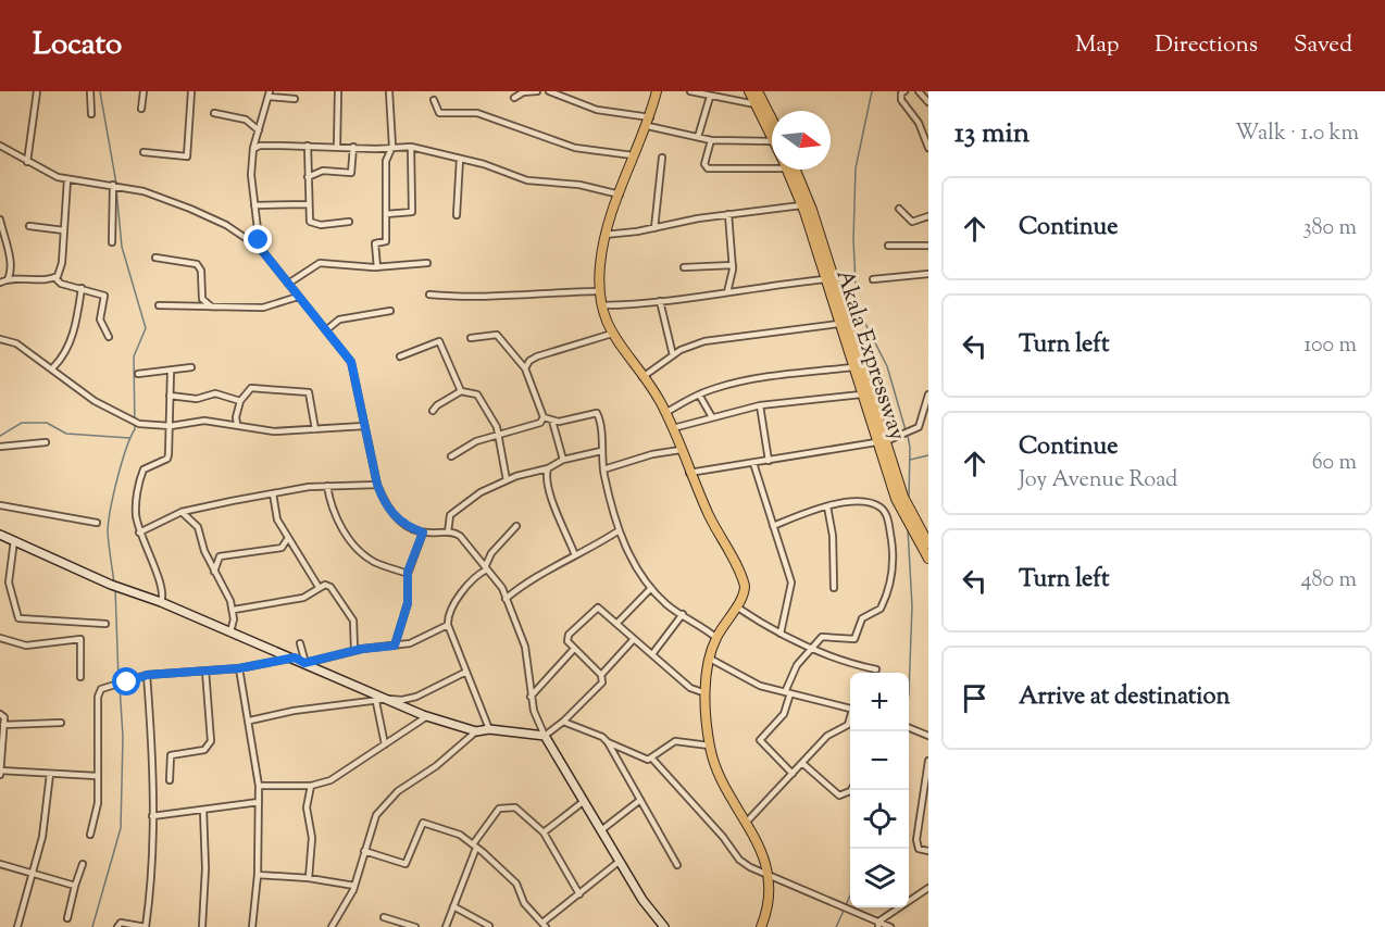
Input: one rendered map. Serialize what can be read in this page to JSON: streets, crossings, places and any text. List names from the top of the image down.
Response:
{
  "streets": {
    "main road": ["Akala Expressway"]
  },
  "north": "right",
  "page": {
    "header": "Locato",
    "nav": ["Map", "Directions", "Saved"],
    "heading": ["13 min", "Walk · 1.0 km"],
    "list": [
      ["Continue", "380 m"],
      ["Turn left", "100 m"],
      ["Continue", "Joy Avenue Road", "60 m"],
      ["Turn left", "480 m"],
      "Arrive at destination"
    ],
    "map_buttons": ["+", "−"]
  }
}
